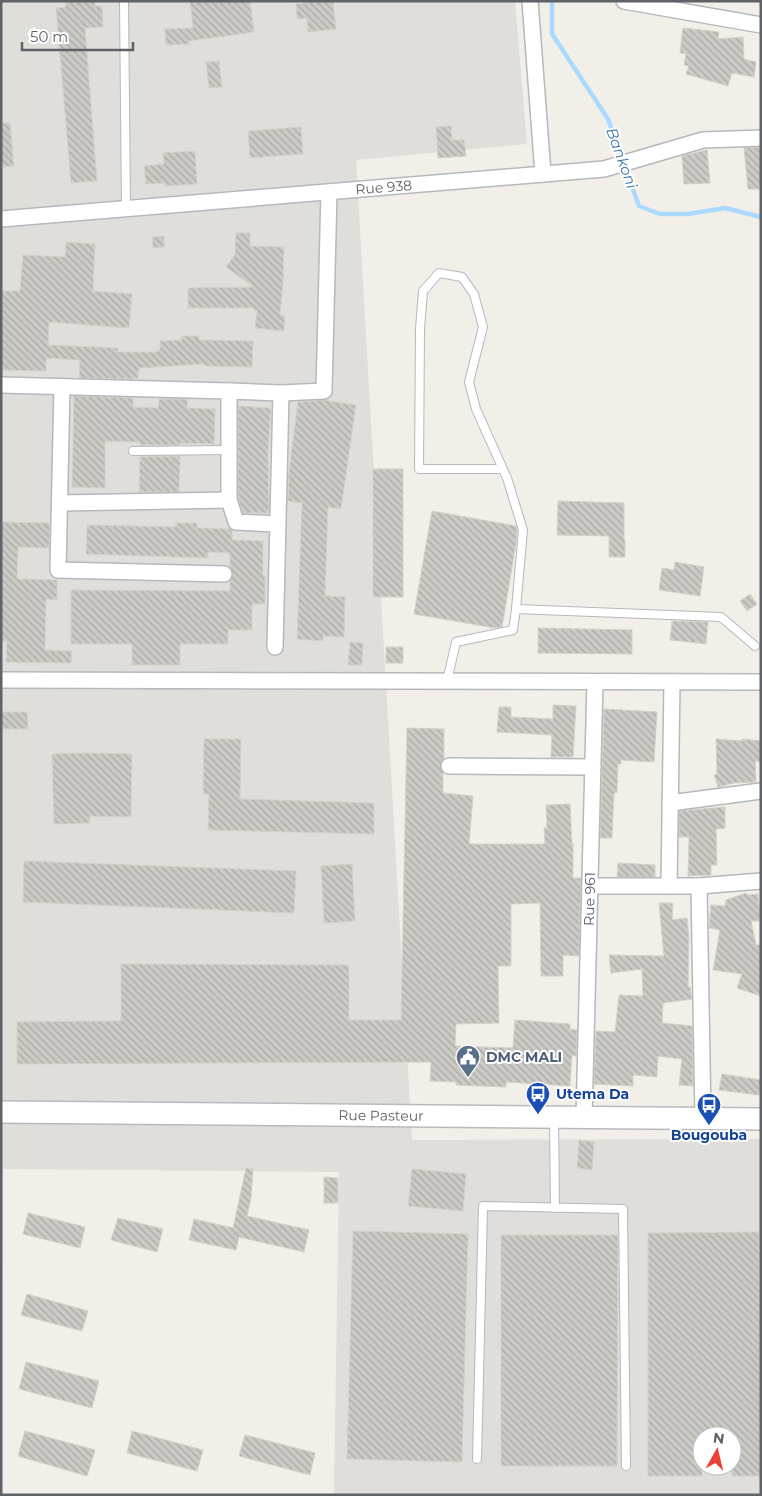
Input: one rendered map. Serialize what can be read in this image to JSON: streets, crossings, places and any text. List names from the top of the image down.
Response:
{
  "streets": {
    "main road": ["Rue Pasteur"],
    "street": ["Rue 938", "Rue 961"]
  },
  "crossings": [
    ["Rue 961", "Rue Pasteur"]
  ],
  "water": ["Bankoni"],
  "places": {
    "public building": ["DMC MALI"],
    "bus stop": ["Utema Da", "Bougouba"]
  },
  "scale_bar": "50 m",
  "north": "top"
}
